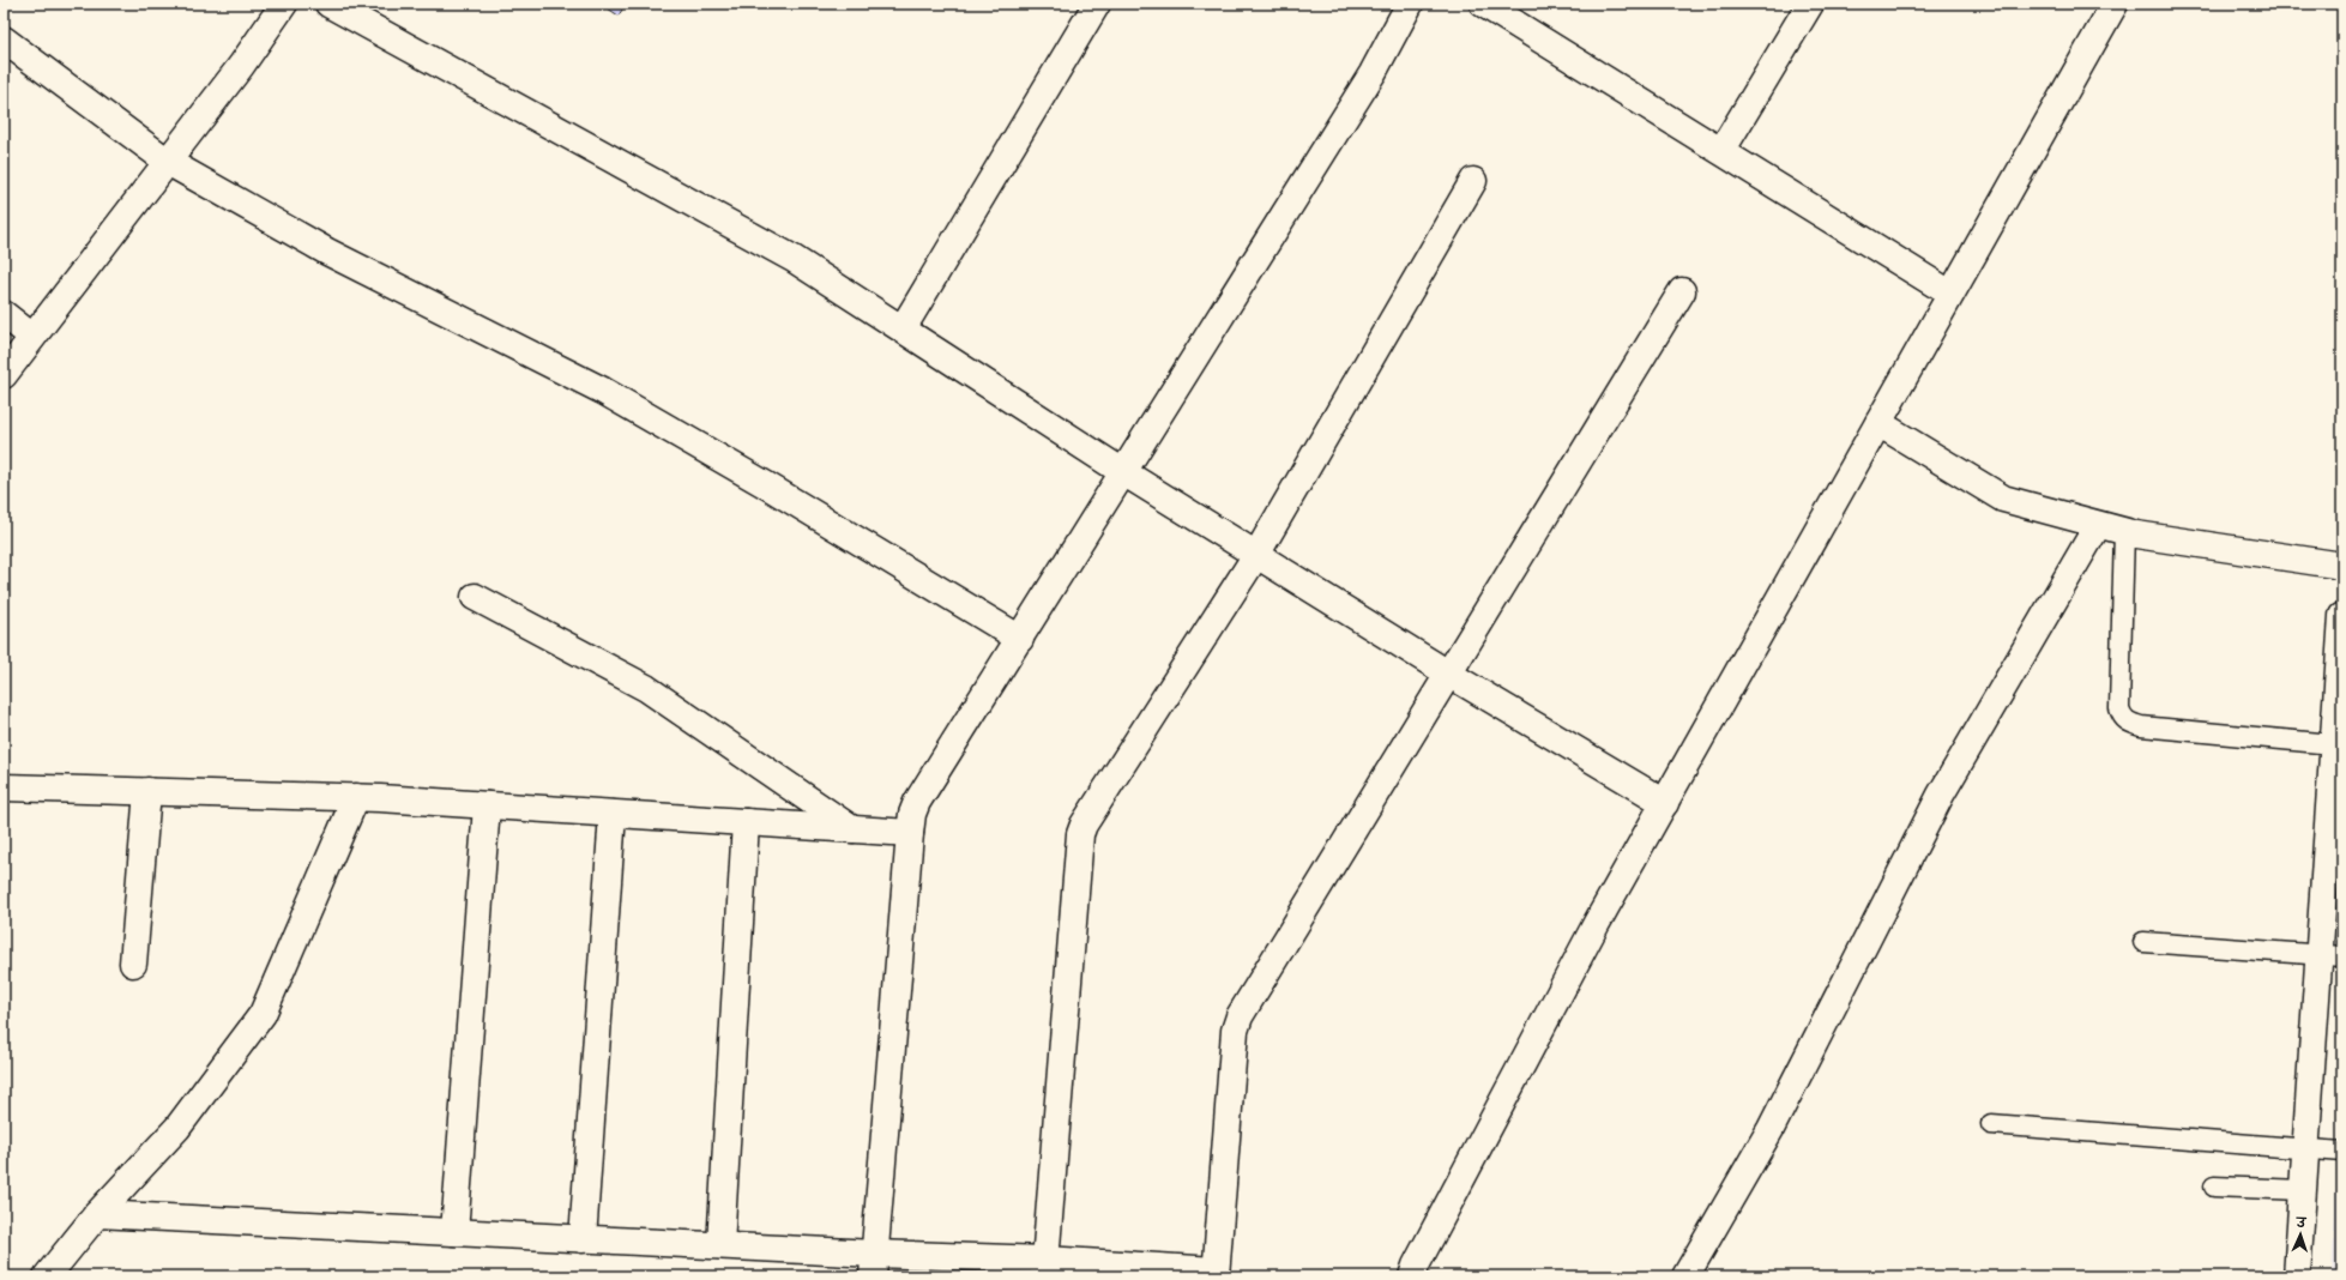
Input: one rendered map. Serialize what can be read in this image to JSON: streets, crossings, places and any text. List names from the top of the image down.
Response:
{
  "north": "top"
}
